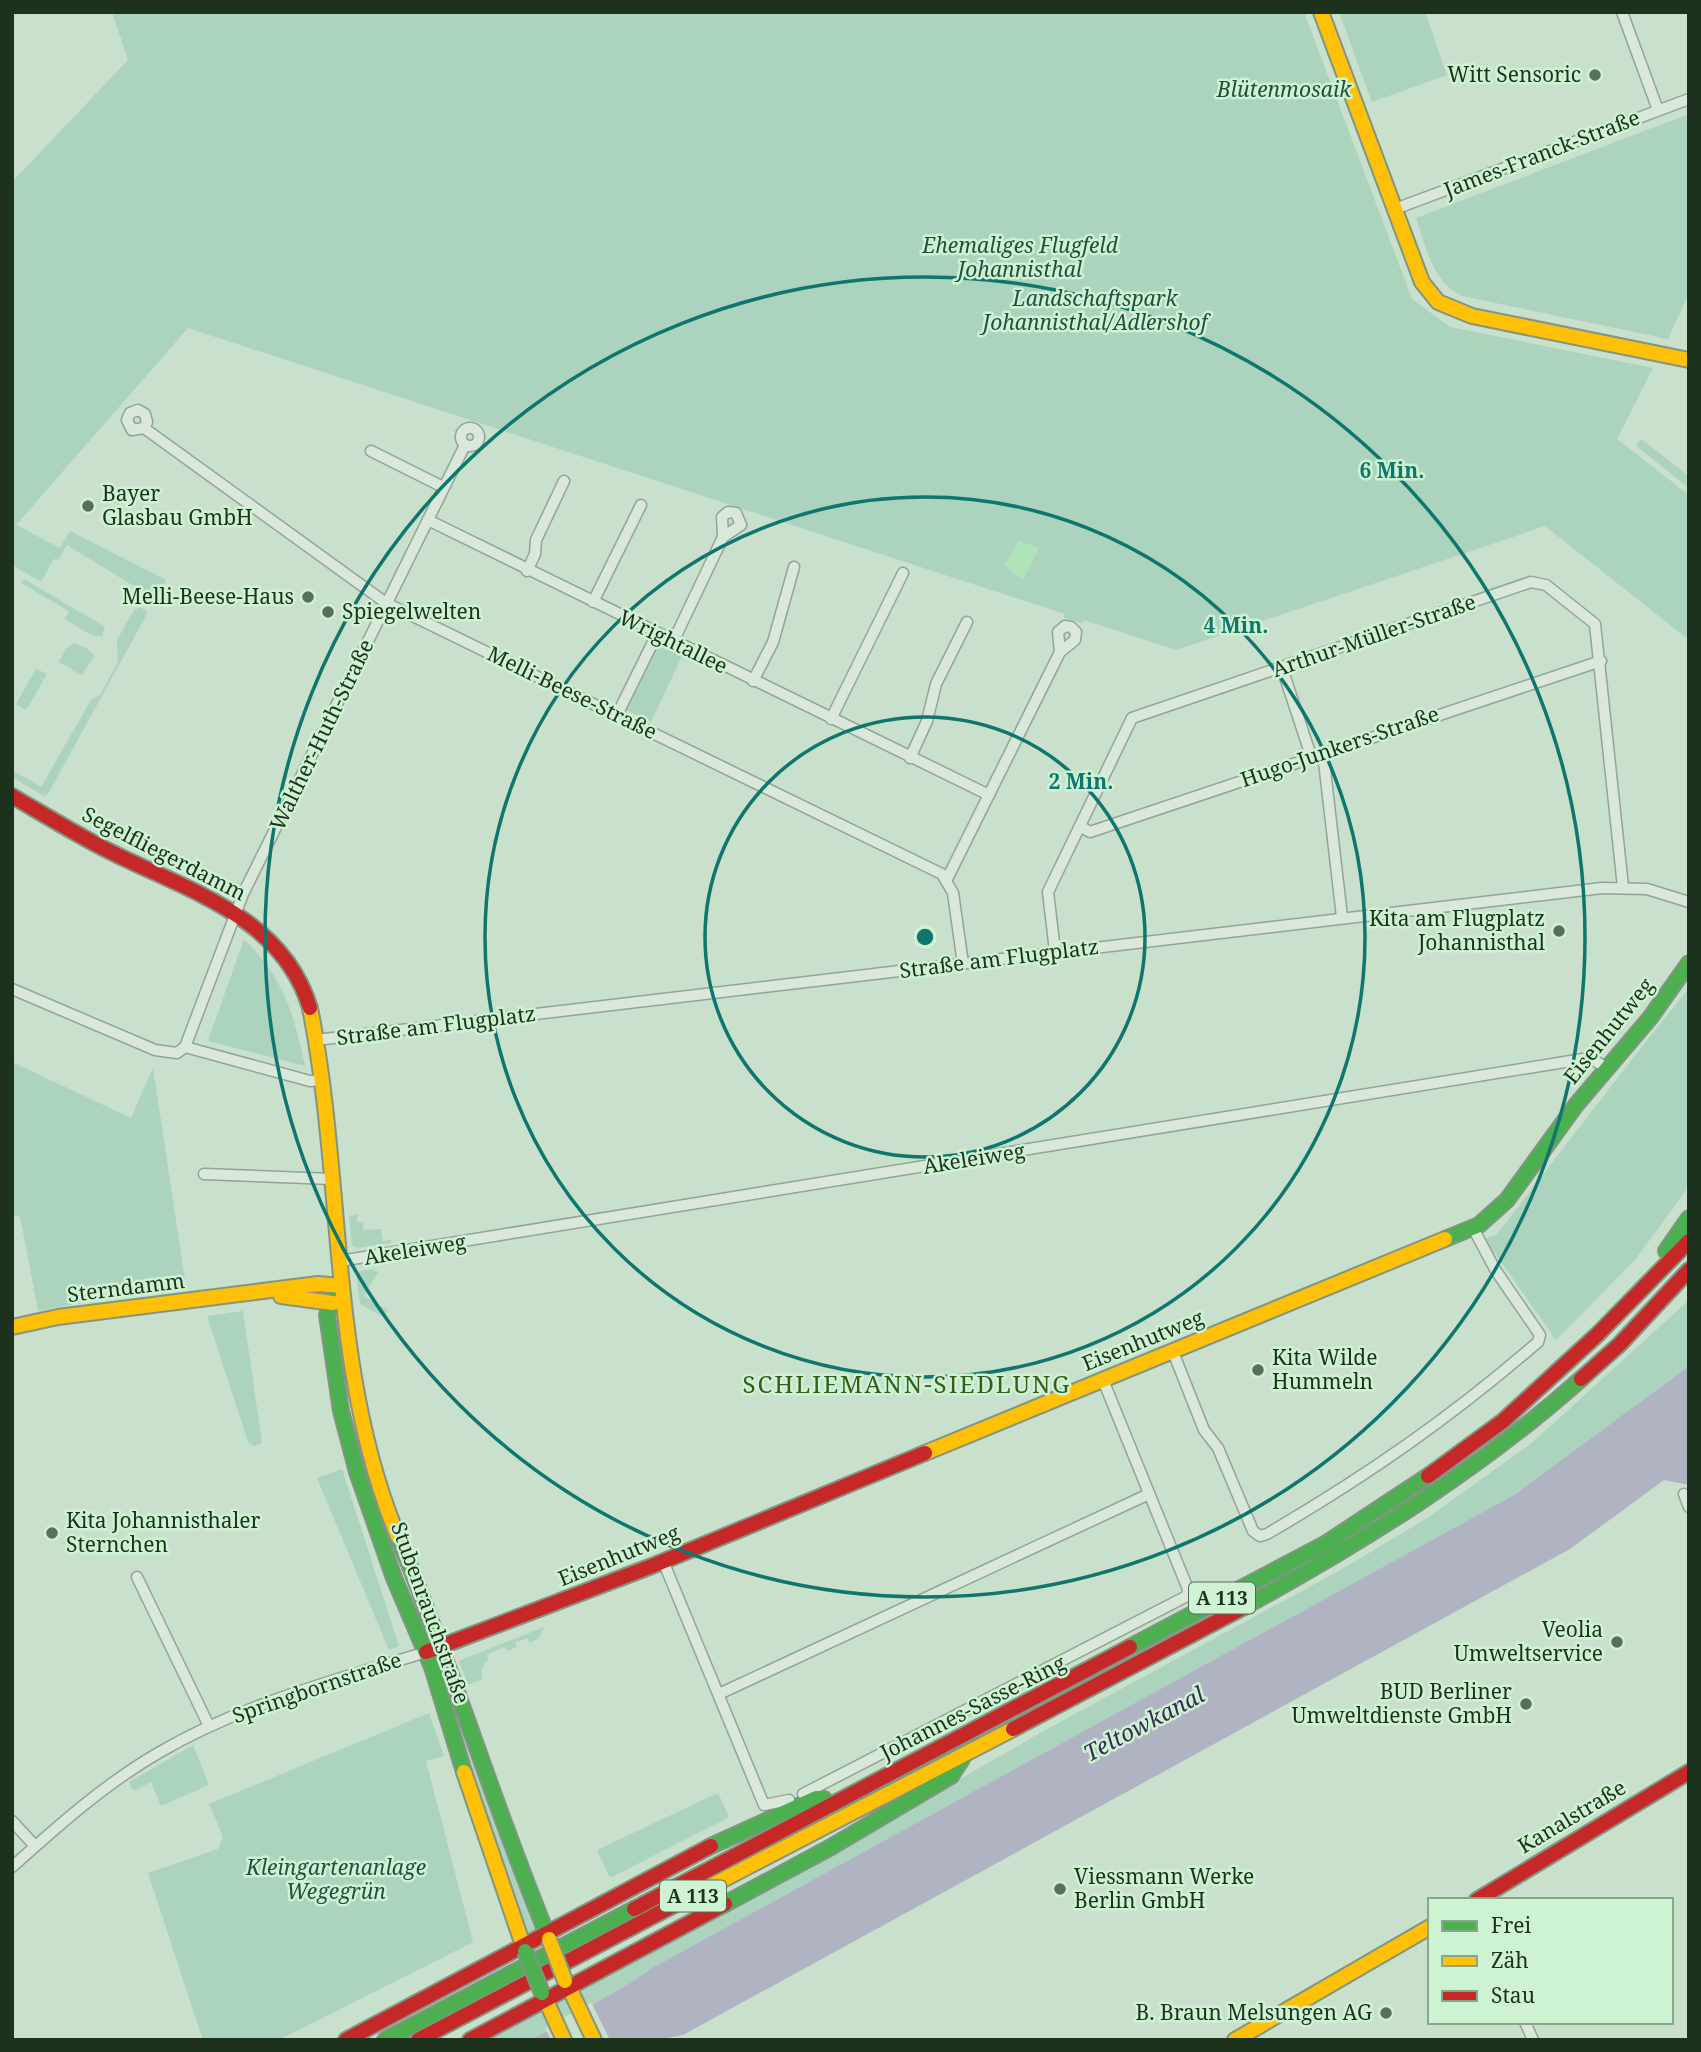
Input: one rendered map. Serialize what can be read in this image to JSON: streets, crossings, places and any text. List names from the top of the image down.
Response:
{
  "streets": {
    "main road": [
      "Segelfliegerdamm",
      "Eisenhutweg",
      "Sterndamm",
      "A 113",
      "Stubenrauchstraße",
      "Kanalstraße"
    ],
    "street": [
      "James-Franck-Straße",
      "Arthur-Müller-Straße",
      "Wrightallee",
      "Melli-Beese-Straße",
      "Walther-Huth-Straße",
      "Hugo-Junkers-Straße",
      "Straße am Flugplatz",
      "Akeleiweg",
      "Springbornstraße",
      "Johannes-Sasse-Ring"
    ]
  },
  "crossings": [
    ["Arthur-Müller-Straße", "Hugo-Junkers-Straße"],
    ["Arthur-Müller-Straße", "Straße am Flugplatz"],
    ["Wrightallee", "Walther-Huth-Straße"],
    ["Melli-Beese-Straße", "Walther-Huth-Straße"],
    ["Walther-Huth-Straße", "Segelfliegerdamm"],
    ["Segelfliegerdamm", "Straße am Flugplatz"],
    ["Segelfliegerdamm", "Stubenrauchstraße"],
    ["Eisenhutweg", "Akeleiweg"],
    ["Eisenhutweg", "Stubenrauchstraße"],
    ["Eisenhutweg", "Springbornstraße"],
    ["Eisenhutweg", "Johannes-Sasse-Ring"],
    ["Akeleiweg", "Stubenrauchstraße"],
    ["Sterndamm", "Stubenrauchstraße"],
    ["Stubenrauchstraße", "Springbornstraße"]
  ],
  "districts": ["SCHLIEMANN-SIEDLUNG"],
  "water": ["Teltowkanal"],
  "parks": [
    "Blütenmosaik",
    "Ehemaliges Flugfeld Johannisthal",
    "Landschaftspark Johannisthal/Adlershof",
    "Kleingartenanlage Wegegrün"
  ],
  "places": [
    "Witt Sensoric",
    "Bayer Glasbau GmbH",
    "Melli-Beese-Haus",
    "Spiegelwelten",
    "Kita am Flugplatz Johannisthal",
    "Kita Wilde Hummeln",
    "Kita Johannisthaler Sternchen",
    "Veolia Umweltservice",
    "BUD Berliner Umweltdienste GmbH",
    "Viessmann Werke Berlin GmbH",
    "B. Braun Melsungen AG"
  ],
  "legend": ["Frei", "Zäh", "Stau"],
  "rings": ["6 Min.", "4 Min.", "2 Min."]
}
